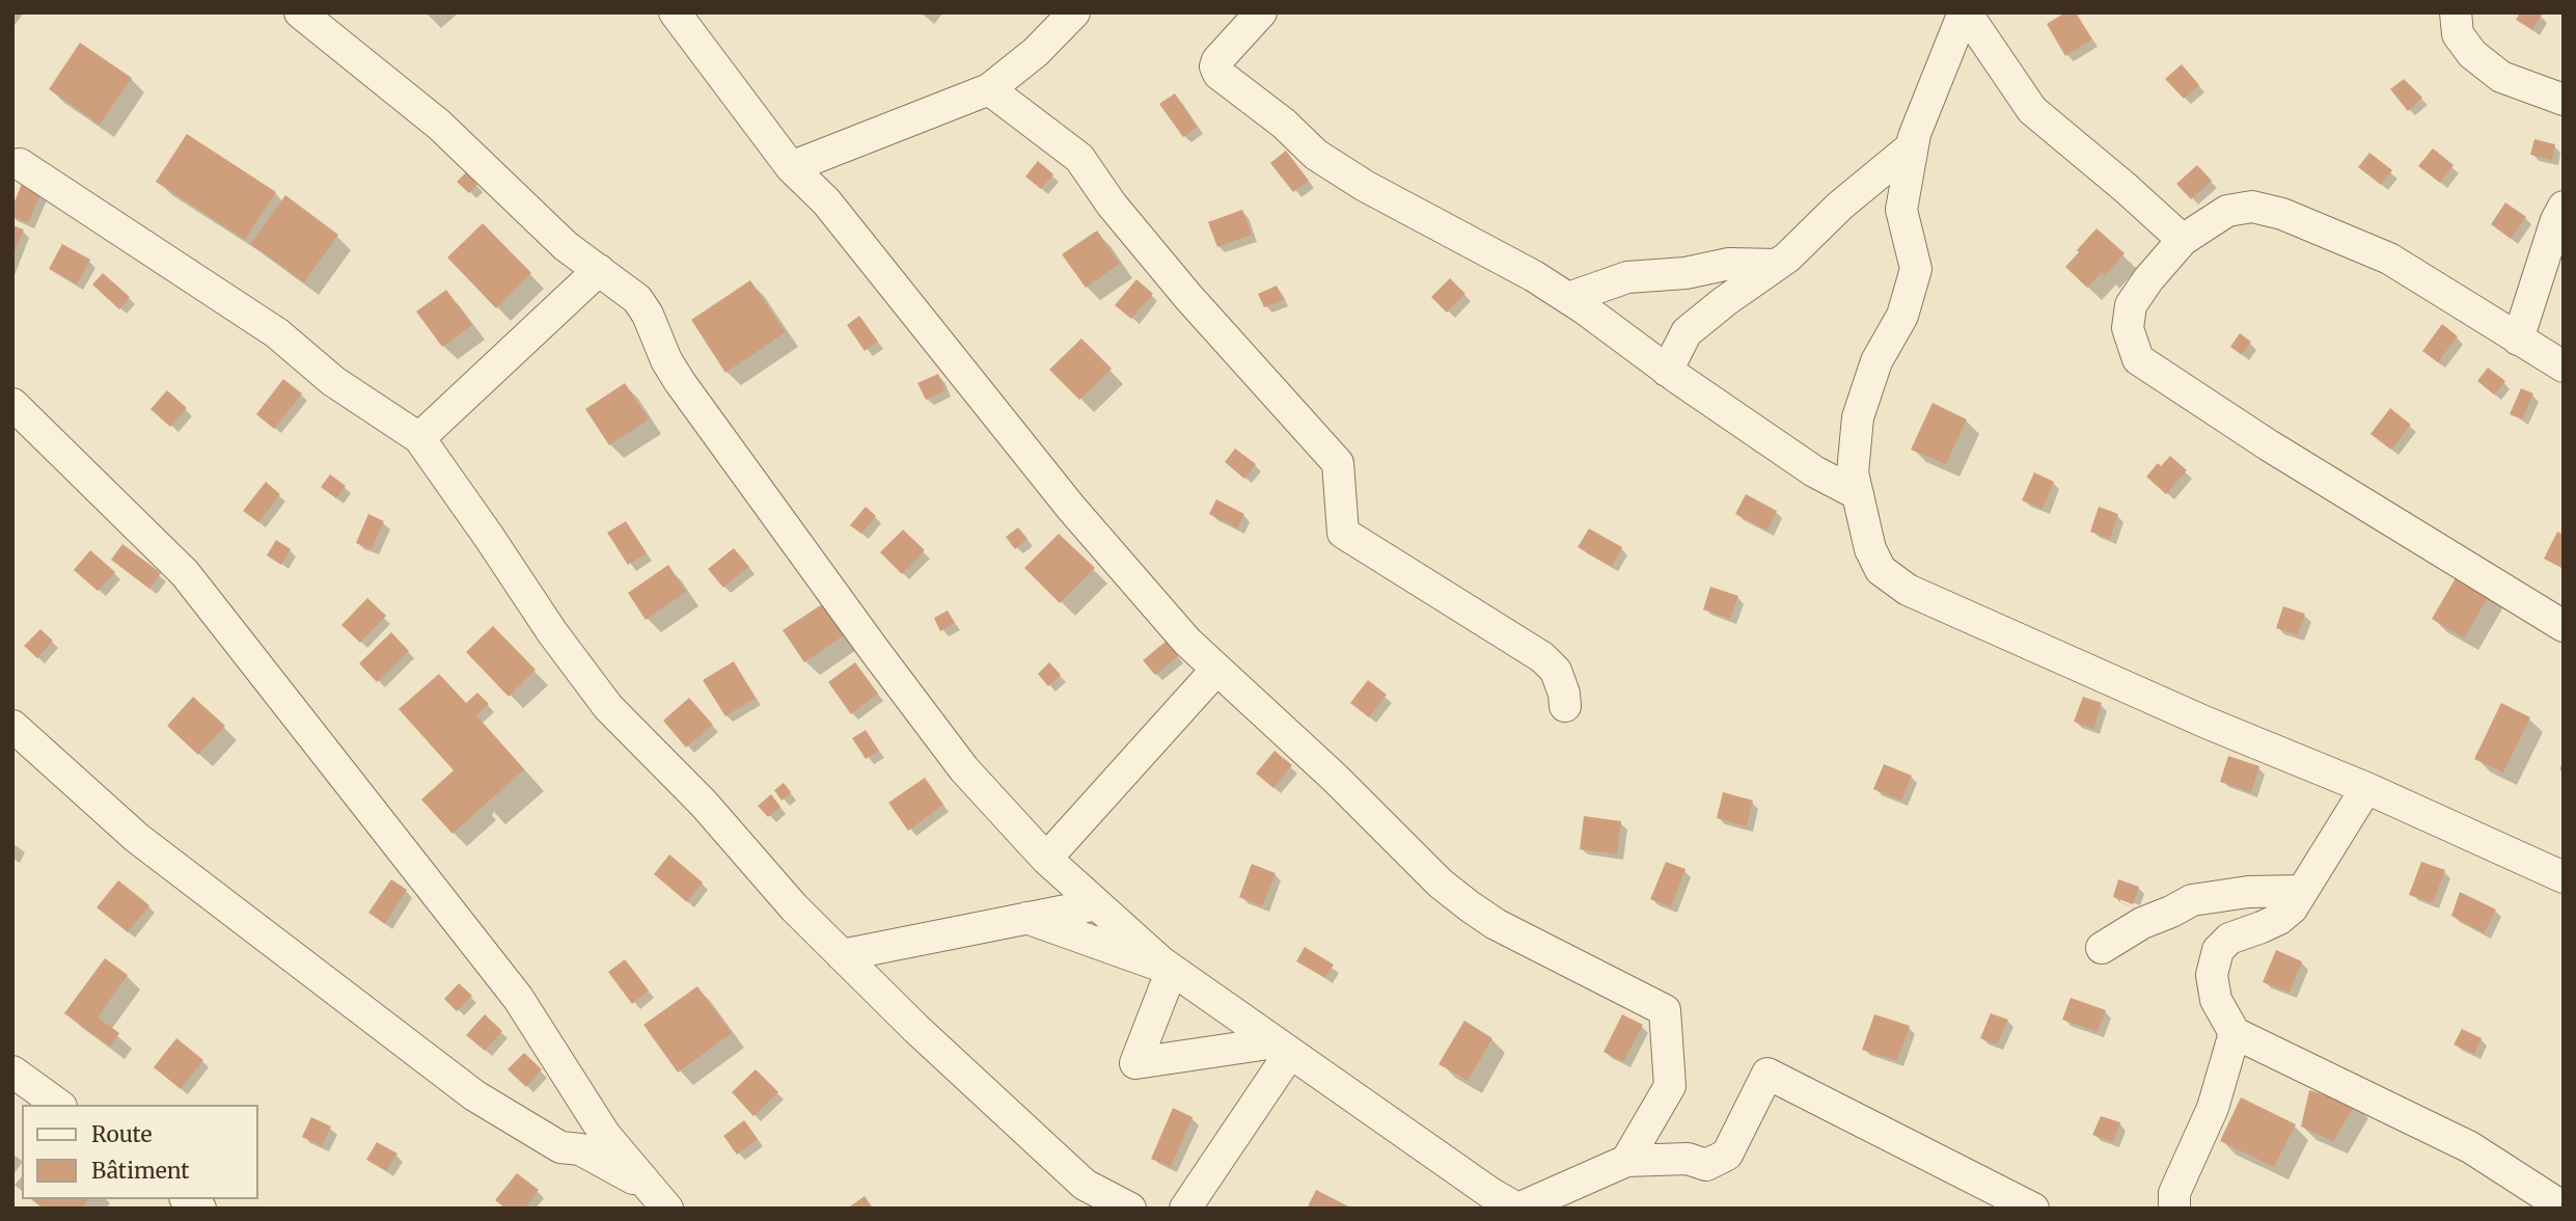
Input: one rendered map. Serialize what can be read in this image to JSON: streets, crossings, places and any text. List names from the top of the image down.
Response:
{
  "legend": ["Route", "Bâtiment"]
}
